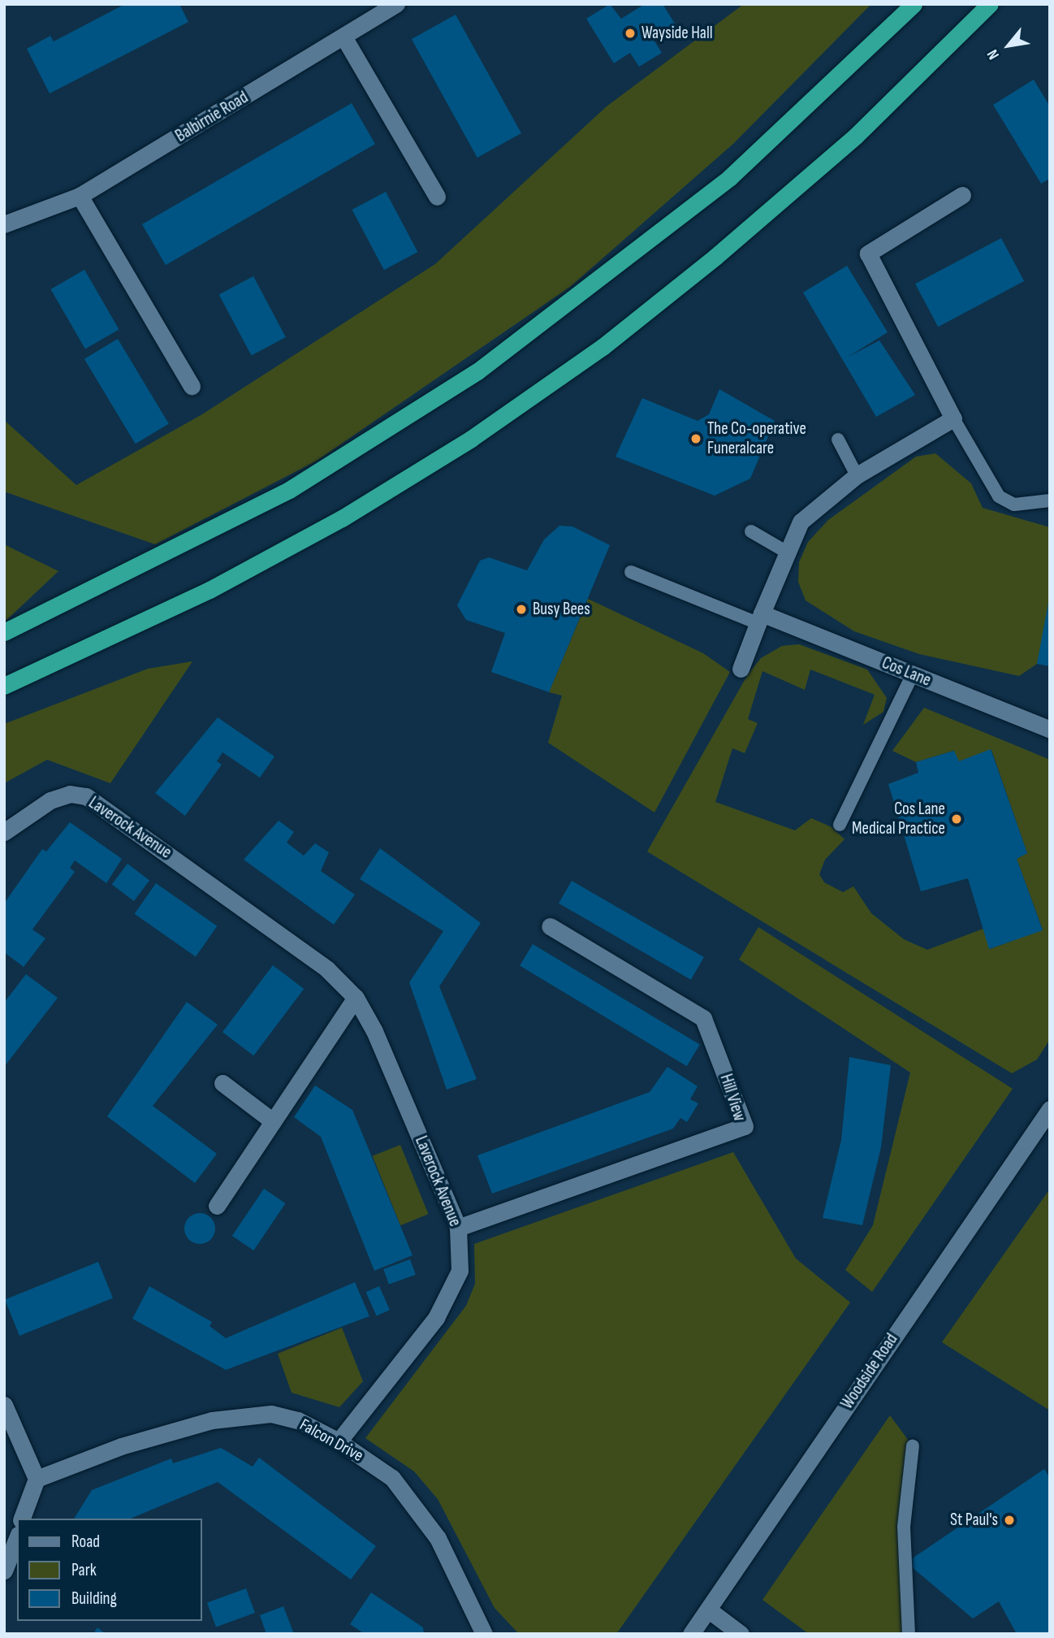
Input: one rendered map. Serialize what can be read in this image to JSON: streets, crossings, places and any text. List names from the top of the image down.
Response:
{
  "streets": {
    "street": [
      "Balbirnie Road",
      "Cos Lane",
      "Laverock Avenue",
      "Hill View",
      "Woodside Road",
      "Falcon Drive"
    ]
  },
  "crossings": [
    ["Laverock Avenue", "Hill View"],
    ["Laverock Avenue", "Falcon Drive"]
  ],
  "places": [
    "Wayside Hall",
    "The Co-operative Funeralcare",
    "Busy Bees",
    "Cos Lane Medical Practice",
    "St Paul's"
  ],
  "legend": ["Road", "Park", "Building"],
  "north": "bottom left"
}
